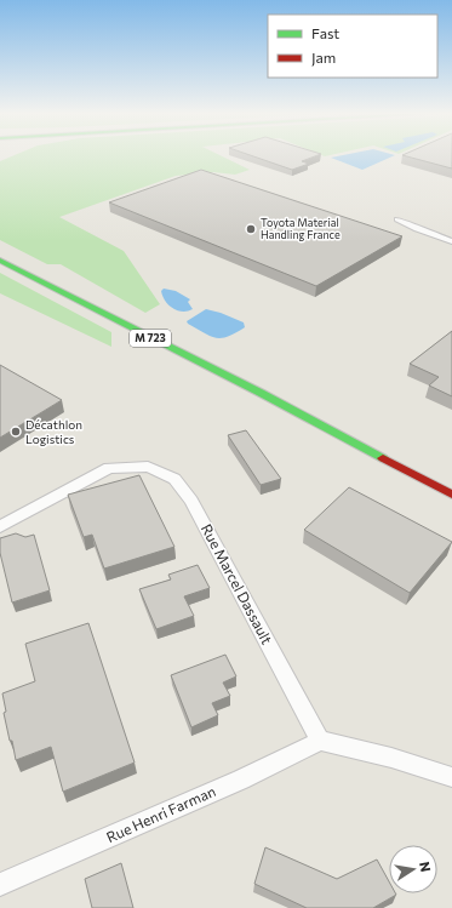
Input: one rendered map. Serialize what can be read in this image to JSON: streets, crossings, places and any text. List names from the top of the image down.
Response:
{
  "streets": {
    "main road": ["M 723"],
    "street": ["Rue Marcel Dassault", "Rue Henri Farman"]
  },
  "crossings": [
    ["Rue Marcel Dassault", "Rue Henri Farman"]
  ],
  "places": ["Toyota Material Handling France", "Décathlon Logistics"],
  "legend": ["Fast", "Jam"],
  "north": "right"
}
